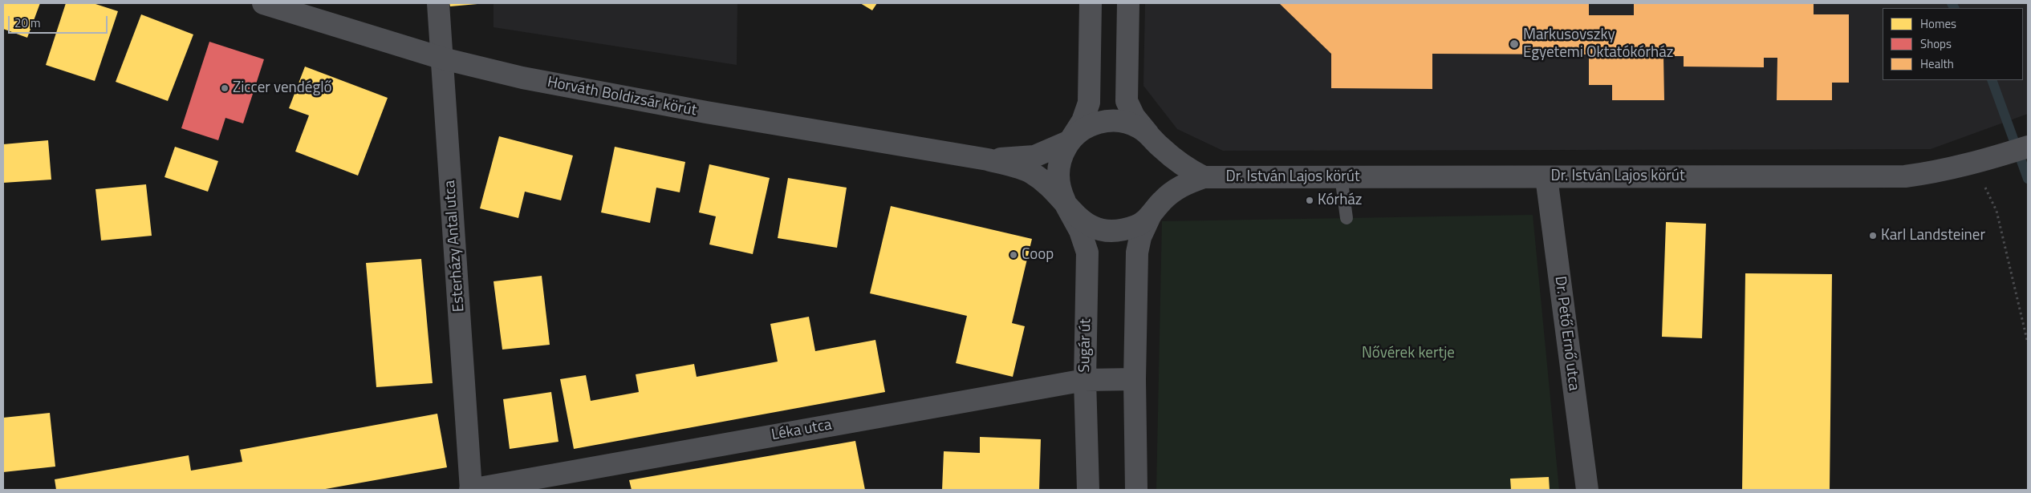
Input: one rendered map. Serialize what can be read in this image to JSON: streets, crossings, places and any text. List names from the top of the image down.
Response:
{
  "streets": {
    "street": [
      "Horváth Boldizsár körút",
      "Dr. István Lajos körút",
      "Esterházy Antal utca",
      "Dr. Pető Ernő utca",
      "Sugár út",
      "Léka utca"
    ]
  },
  "crossings": [
    ["Horváth Boldizsár körút", "Dr. István Lajos körút"],
    ["Horváth Boldizsár körút", "Esterházy Antal utca"],
    ["Dr. István Lajos körút", "Dr. Pető Ernő utca"],
    ["Dr. István Lajos körút", "Sugár út"],
    ["Esterházy Antal utca", "Léka utca"],
    ["Sugár út", "Léka utca"]
  ],
  "parks": ["Nővérek kertje"],
  "places": [
    "Markusovszky Egyetemi Oktatókórház",
    "Ziccer vendéglő",
    "Kórház",
    "Karl Landsteiner",
    "Coop"
  ],
  "legend": ["Homes", "Shops", "Health"],
  "scale_bar": "20 m"
}
